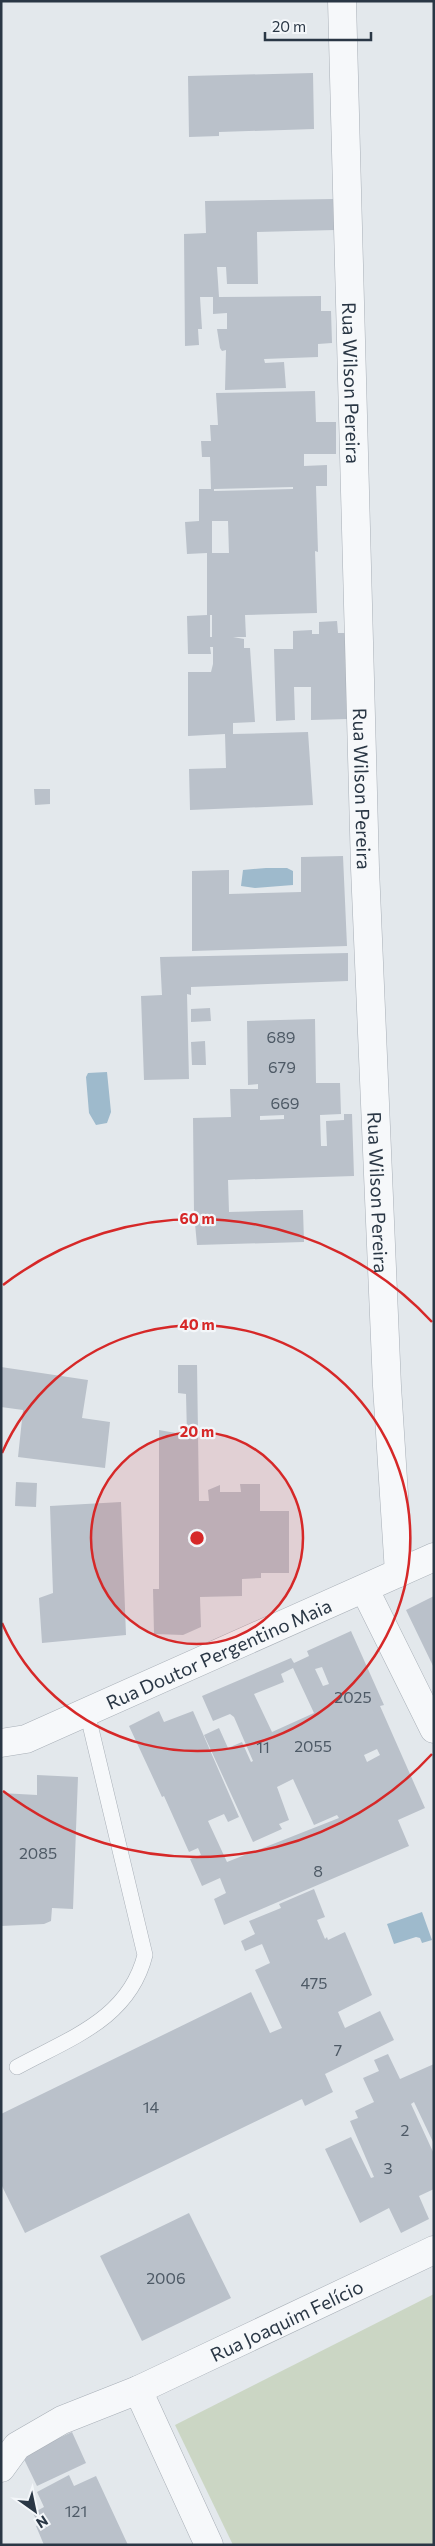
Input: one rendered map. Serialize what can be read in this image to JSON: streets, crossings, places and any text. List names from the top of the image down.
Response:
{
  "streets": {
    "street": ["Rua Wilson Pereira", "Rua Doutor Pergentino Maia", "Rua Joaquim Felício"]
  },
  "crossings": [
    ["Rua Wilson Pereira", "Rua Doutor Pergentino Maia"]
  ],
  "house_numbers": [
    "689",
    "679",
    "669",
    "2025",
    "2055",
    "11",
    "2085",
    "8",
    "475",
    "7",
    "14",
    "2",
    "3",
    "2006",
    "121"
  ],
  "scale_bar": "20 m",
  "north": "bottom right",
  "rings": ["60 m", "40 m", "20 m"]
}
